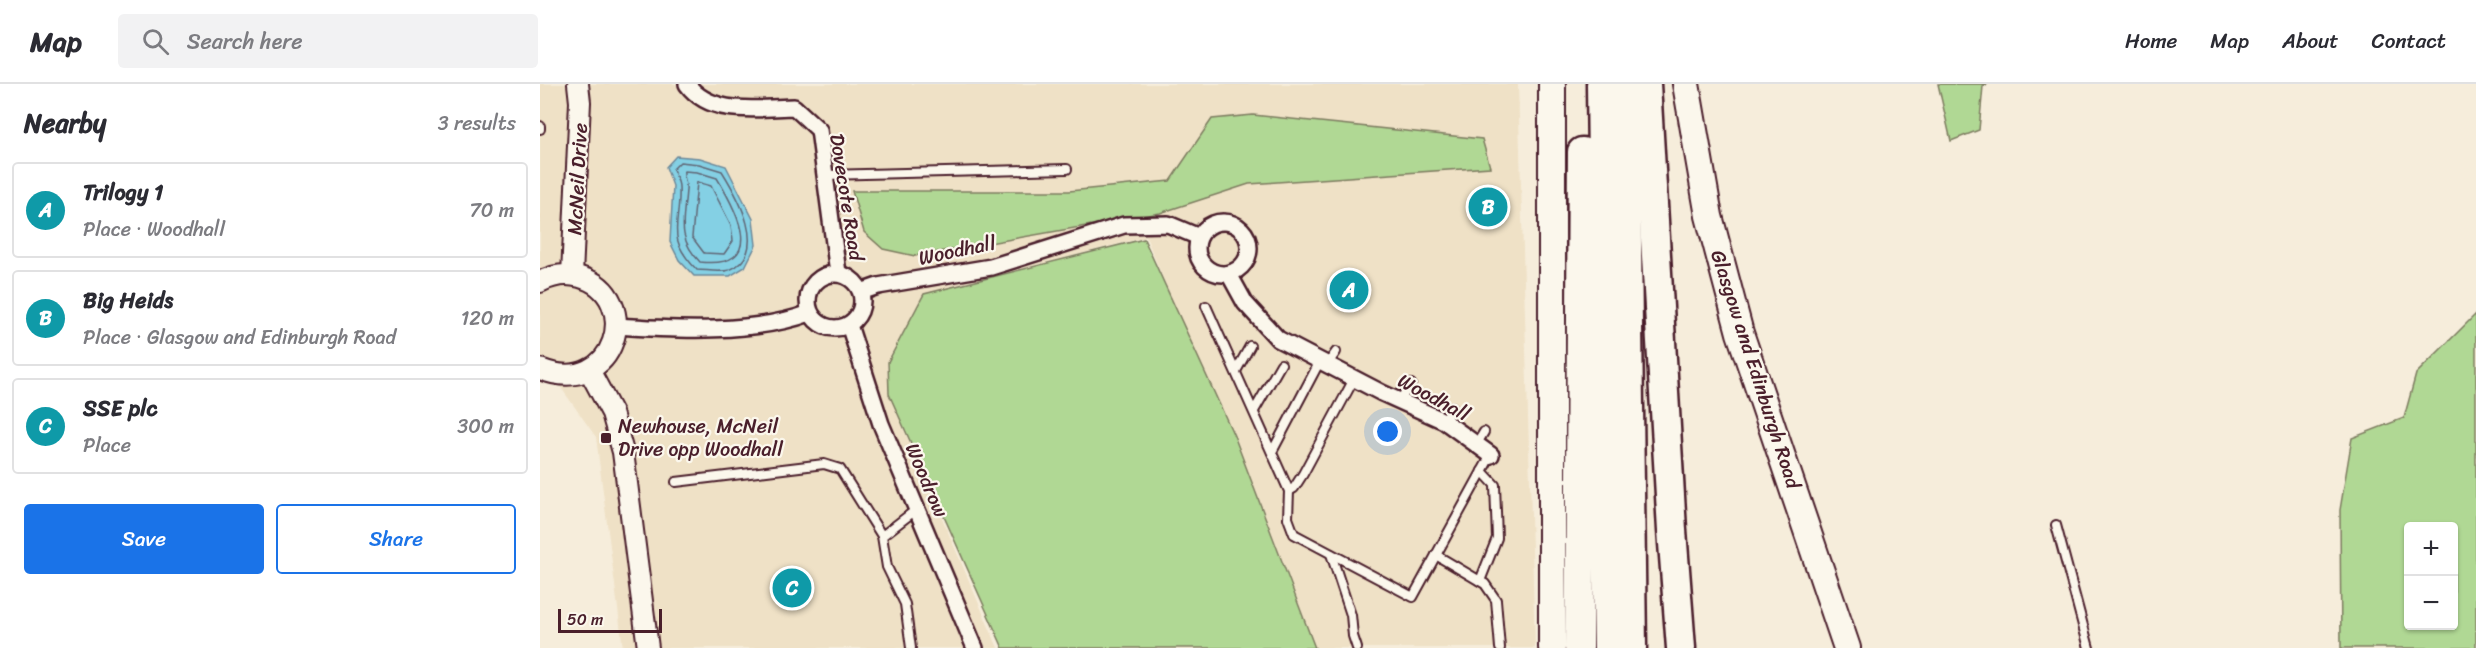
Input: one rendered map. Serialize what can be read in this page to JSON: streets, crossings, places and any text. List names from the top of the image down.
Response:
{
  "streets": {
    "highway": ["Glasgow and Edinburgh Road"],
    "street": [
      "McNeil Drive",
      "Dovecote Road",
      "Woodhall",
      "Woodrow"
    ]
  },
  "crossings": [
    ["Dovecote Road", "Woodhall"],
    ["Dovecote Road", "Woodrow"],
    ["Woodhall", "Woodrow"]
  ],
  "places": {
    "transit": ["Newhouse, McNeil Drive opp Woodhall"]
  },
  "scale_bar": "50 m",
  "page": {
    "header": "Map",
    "search": "Search here",
    "nav": [
      "Home",
      "Map",
      "About",
      "Contact"
    ],
    "heading": ["Nearby", "3 results"],
    "list": [
      {
        "mark": "A",
        "name": "Trilogy 1",
        "note": "Place · Woodhall",
        "value": "70 m"
      },
      {
        "mark": "B",
        "name": "Big Heids",
        "note": "Place · Glasgow and Edinburgh Road",
        "value": "120 m"
      },
      {
        "mark": "C",
        "name": "SSE plc",
        "note": "Place",
        "value": "300 m"
      }
    ],
    "pins": ["B", "A", "C"],
    "buttons": ["Save", "Share"],
    "map_buttons": ["+", "−"],
    "scale": "50 m"
  }
}
